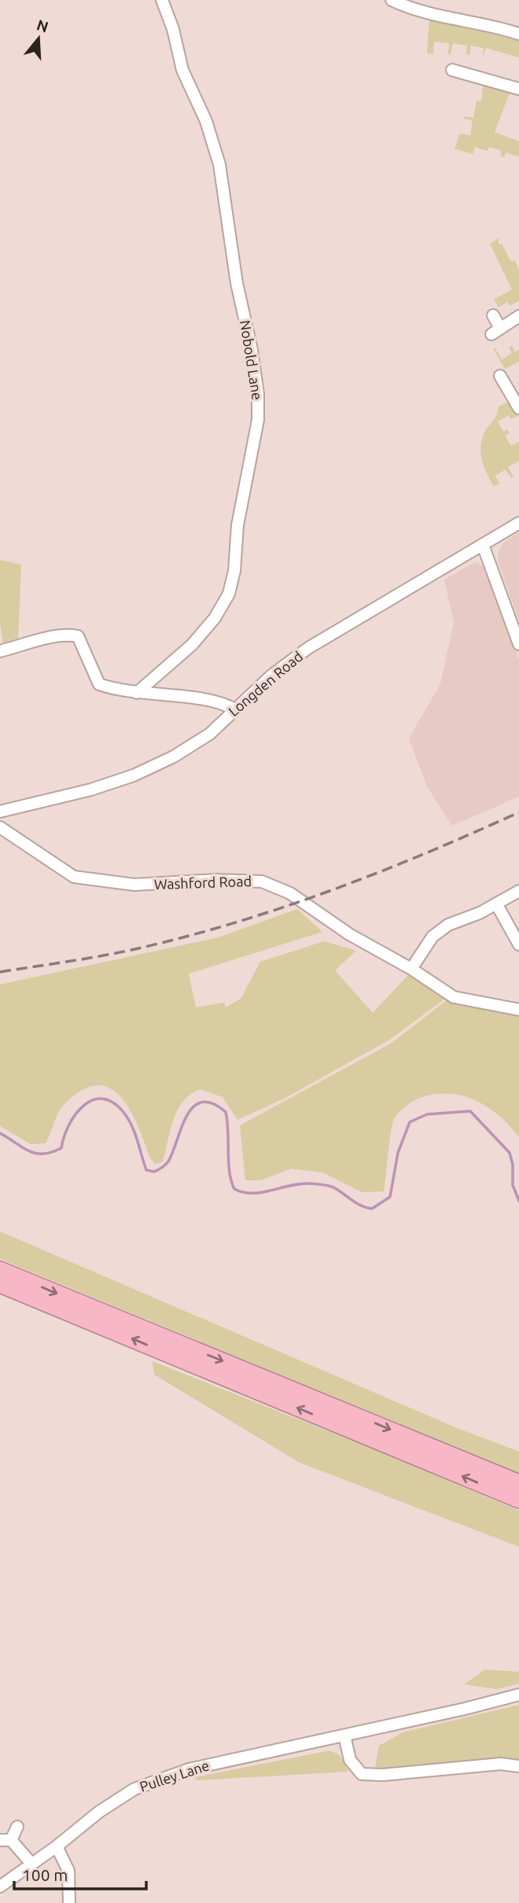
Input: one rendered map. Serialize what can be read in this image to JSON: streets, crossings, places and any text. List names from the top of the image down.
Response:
{
  "streets": {
    "street": [
      "Nobold Lane",
      "Longden Road",
      "Washford Road",
      "Pulley Lane"
    ]
  },
  "scale_bar": "100 m",
  "north": "top"
}
